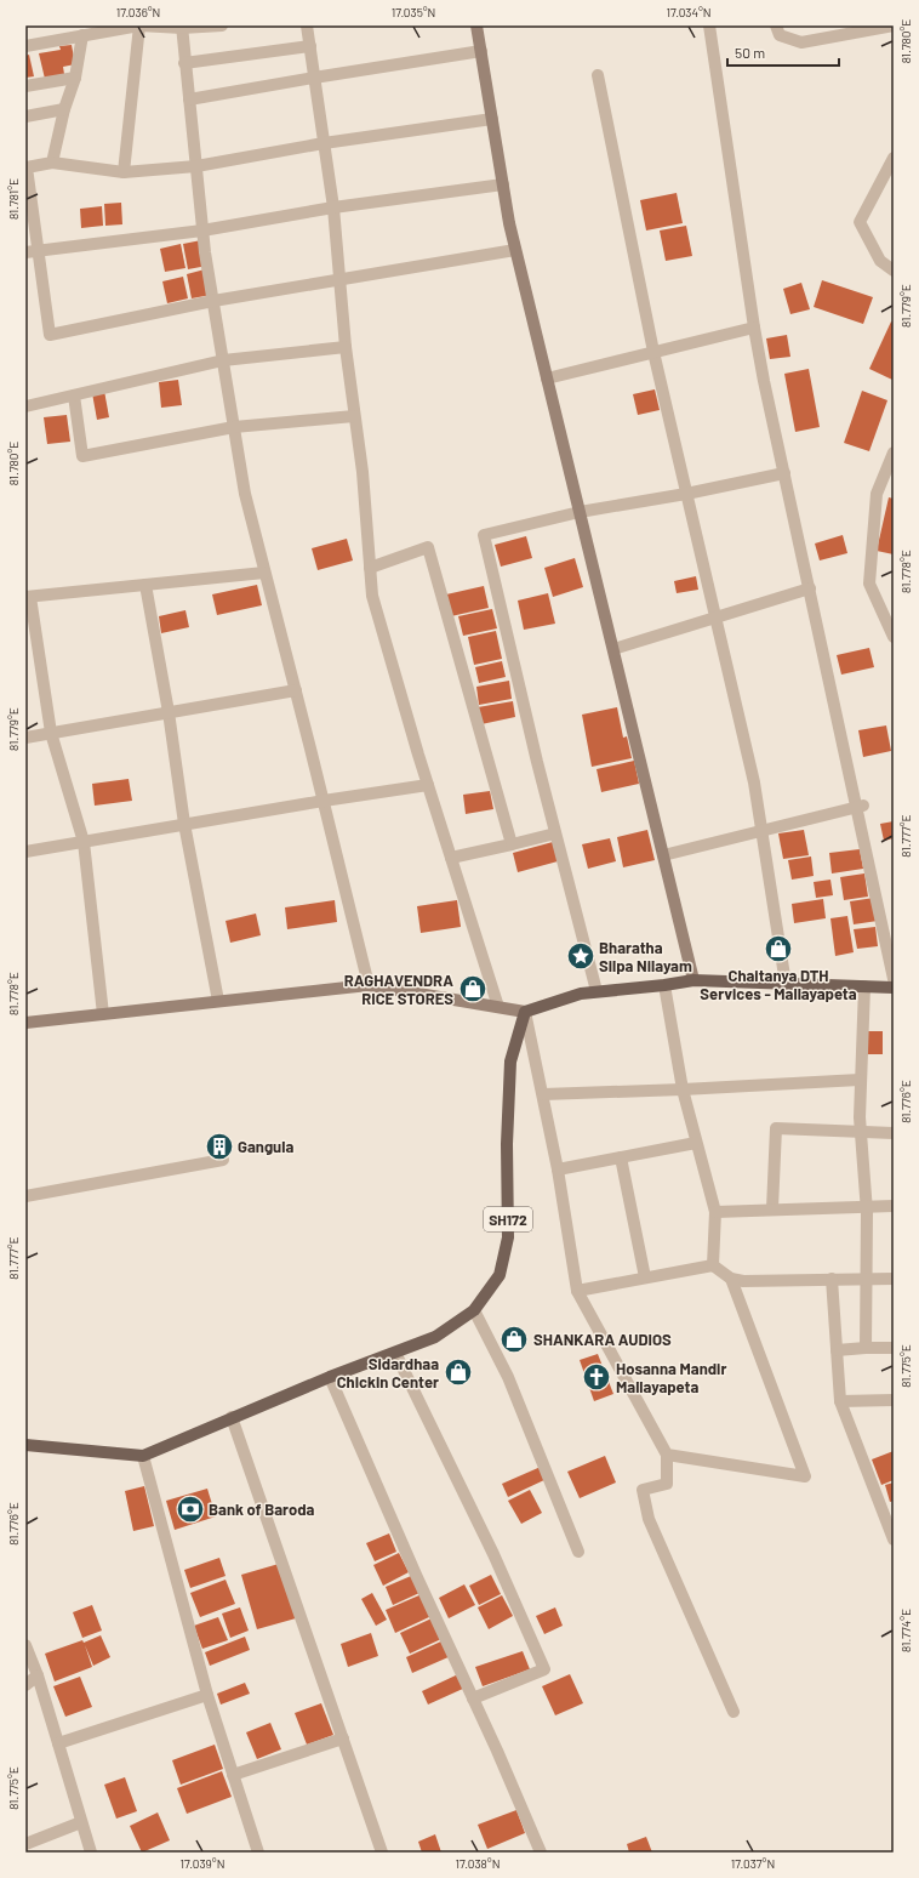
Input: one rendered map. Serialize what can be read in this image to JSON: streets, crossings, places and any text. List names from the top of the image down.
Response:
{
  "streets": {
    "main road": ["SH172"]
  },
  "places": {
    "shop": [
      "Chaitanya DTH Services - Mallayapeta",
      "RAGHAVENDRA RICE STORES",
      "SHANKARA AUDIOS",
      "Sidardhaa Chickin Center"
    ],
    "place": ["Bharatha Silpa Nilayam"],
    "building": ["Gangula"],
    "church": ["Hosanna Mandir Mallayapeta"],
    "bank": ["Bank of Baroda"]
  },
  "scale_bar": "50 m",
  "coordinates": [
    "17.036°N",
    "17.035°N",
    "17.034°N",
    "81.780°E",
    "81.781°E",
    "81.779°E",
    "81.778°E",
    "81.777°E",
    "81.776°E",
    "81.775°E",
    "81.774°E",
    "17.039°N",
    "17.038°N",
    "17.037°N"
  ]
}
